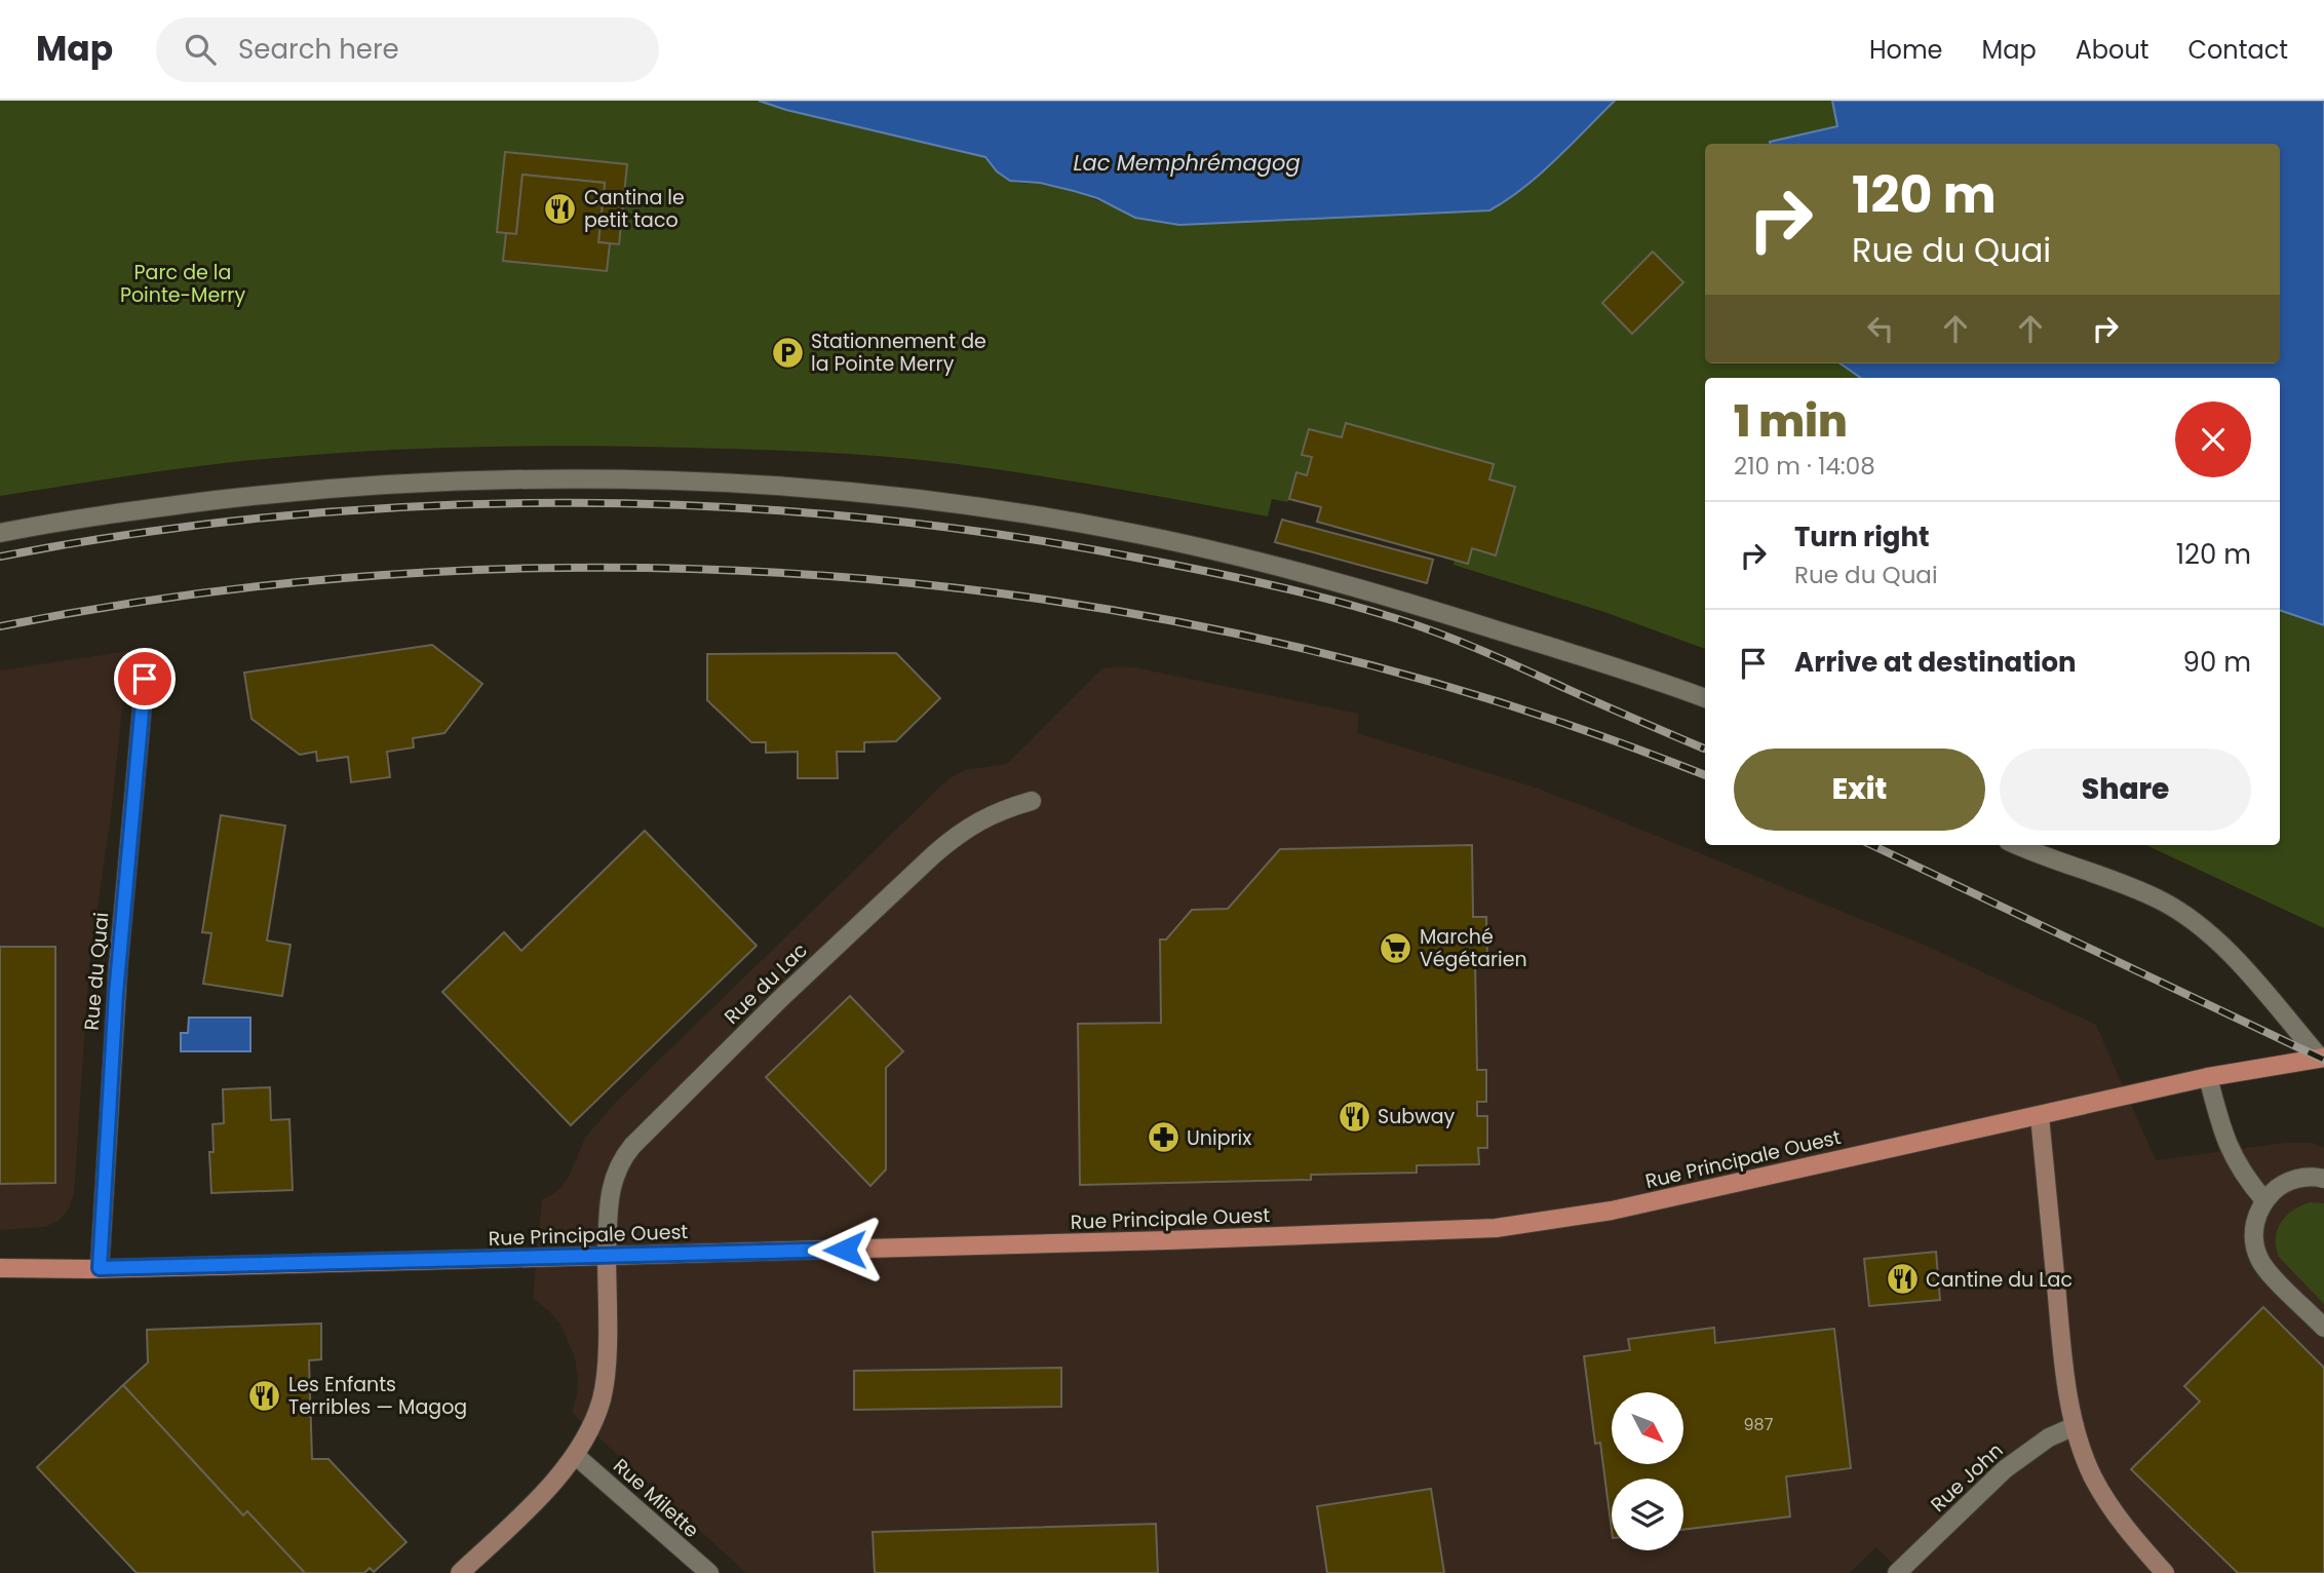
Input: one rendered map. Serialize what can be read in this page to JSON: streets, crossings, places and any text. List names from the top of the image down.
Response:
{
  "streets": {
    "main road": ["Rue Principale Ouest"],
    "street": [
      "Rue du Quai",
      "Rue du Lac",
      "Rue John",
      "Rue Milette"
    ]
  },
  "crossings": [
    ["Rue du Quai", "Rue Principale Ouest"],
    ["Rue du Lac", "Rue Principale Ouest"]
  ],
  "water": ["Lac Memphrémagog"],
  "parks": ["Parc de la Pointe-Merry"],
  "places": {
    "restaurant": [
      "Cantina le petit taco",
      "Subway",
      "Cantine du Lac",
      "Les Enfants Terribles — Magog"
    ],
    "parking": ["Stationnement de la Pointe Merry"],
    "supermarket": ["Marché Végétarien"],
    "pharmacy": ["Uniprix"]
  },
  "house_numbers": ["987"],
  "north": "bottom right",
  "page": {
    "header": "Map",
    "search": "Search here",
    "nav": [
      "Home",
      "Map",
      "About",
      "Contact"
    ],
    "turn": ["120 m", "Rue du Quai"],
    "heading": ["1 min", "210 m · 14:08"],
    "list": [
      {
        "name": "Turn right",
        "note": "Rue du Quai",
        "value": "120 m"
      },
      {
        "name": "Arrive at destination",
        "value": "90 m"
      }
    ],
    "buttons": ["Exit", "Share"]
  }
}
